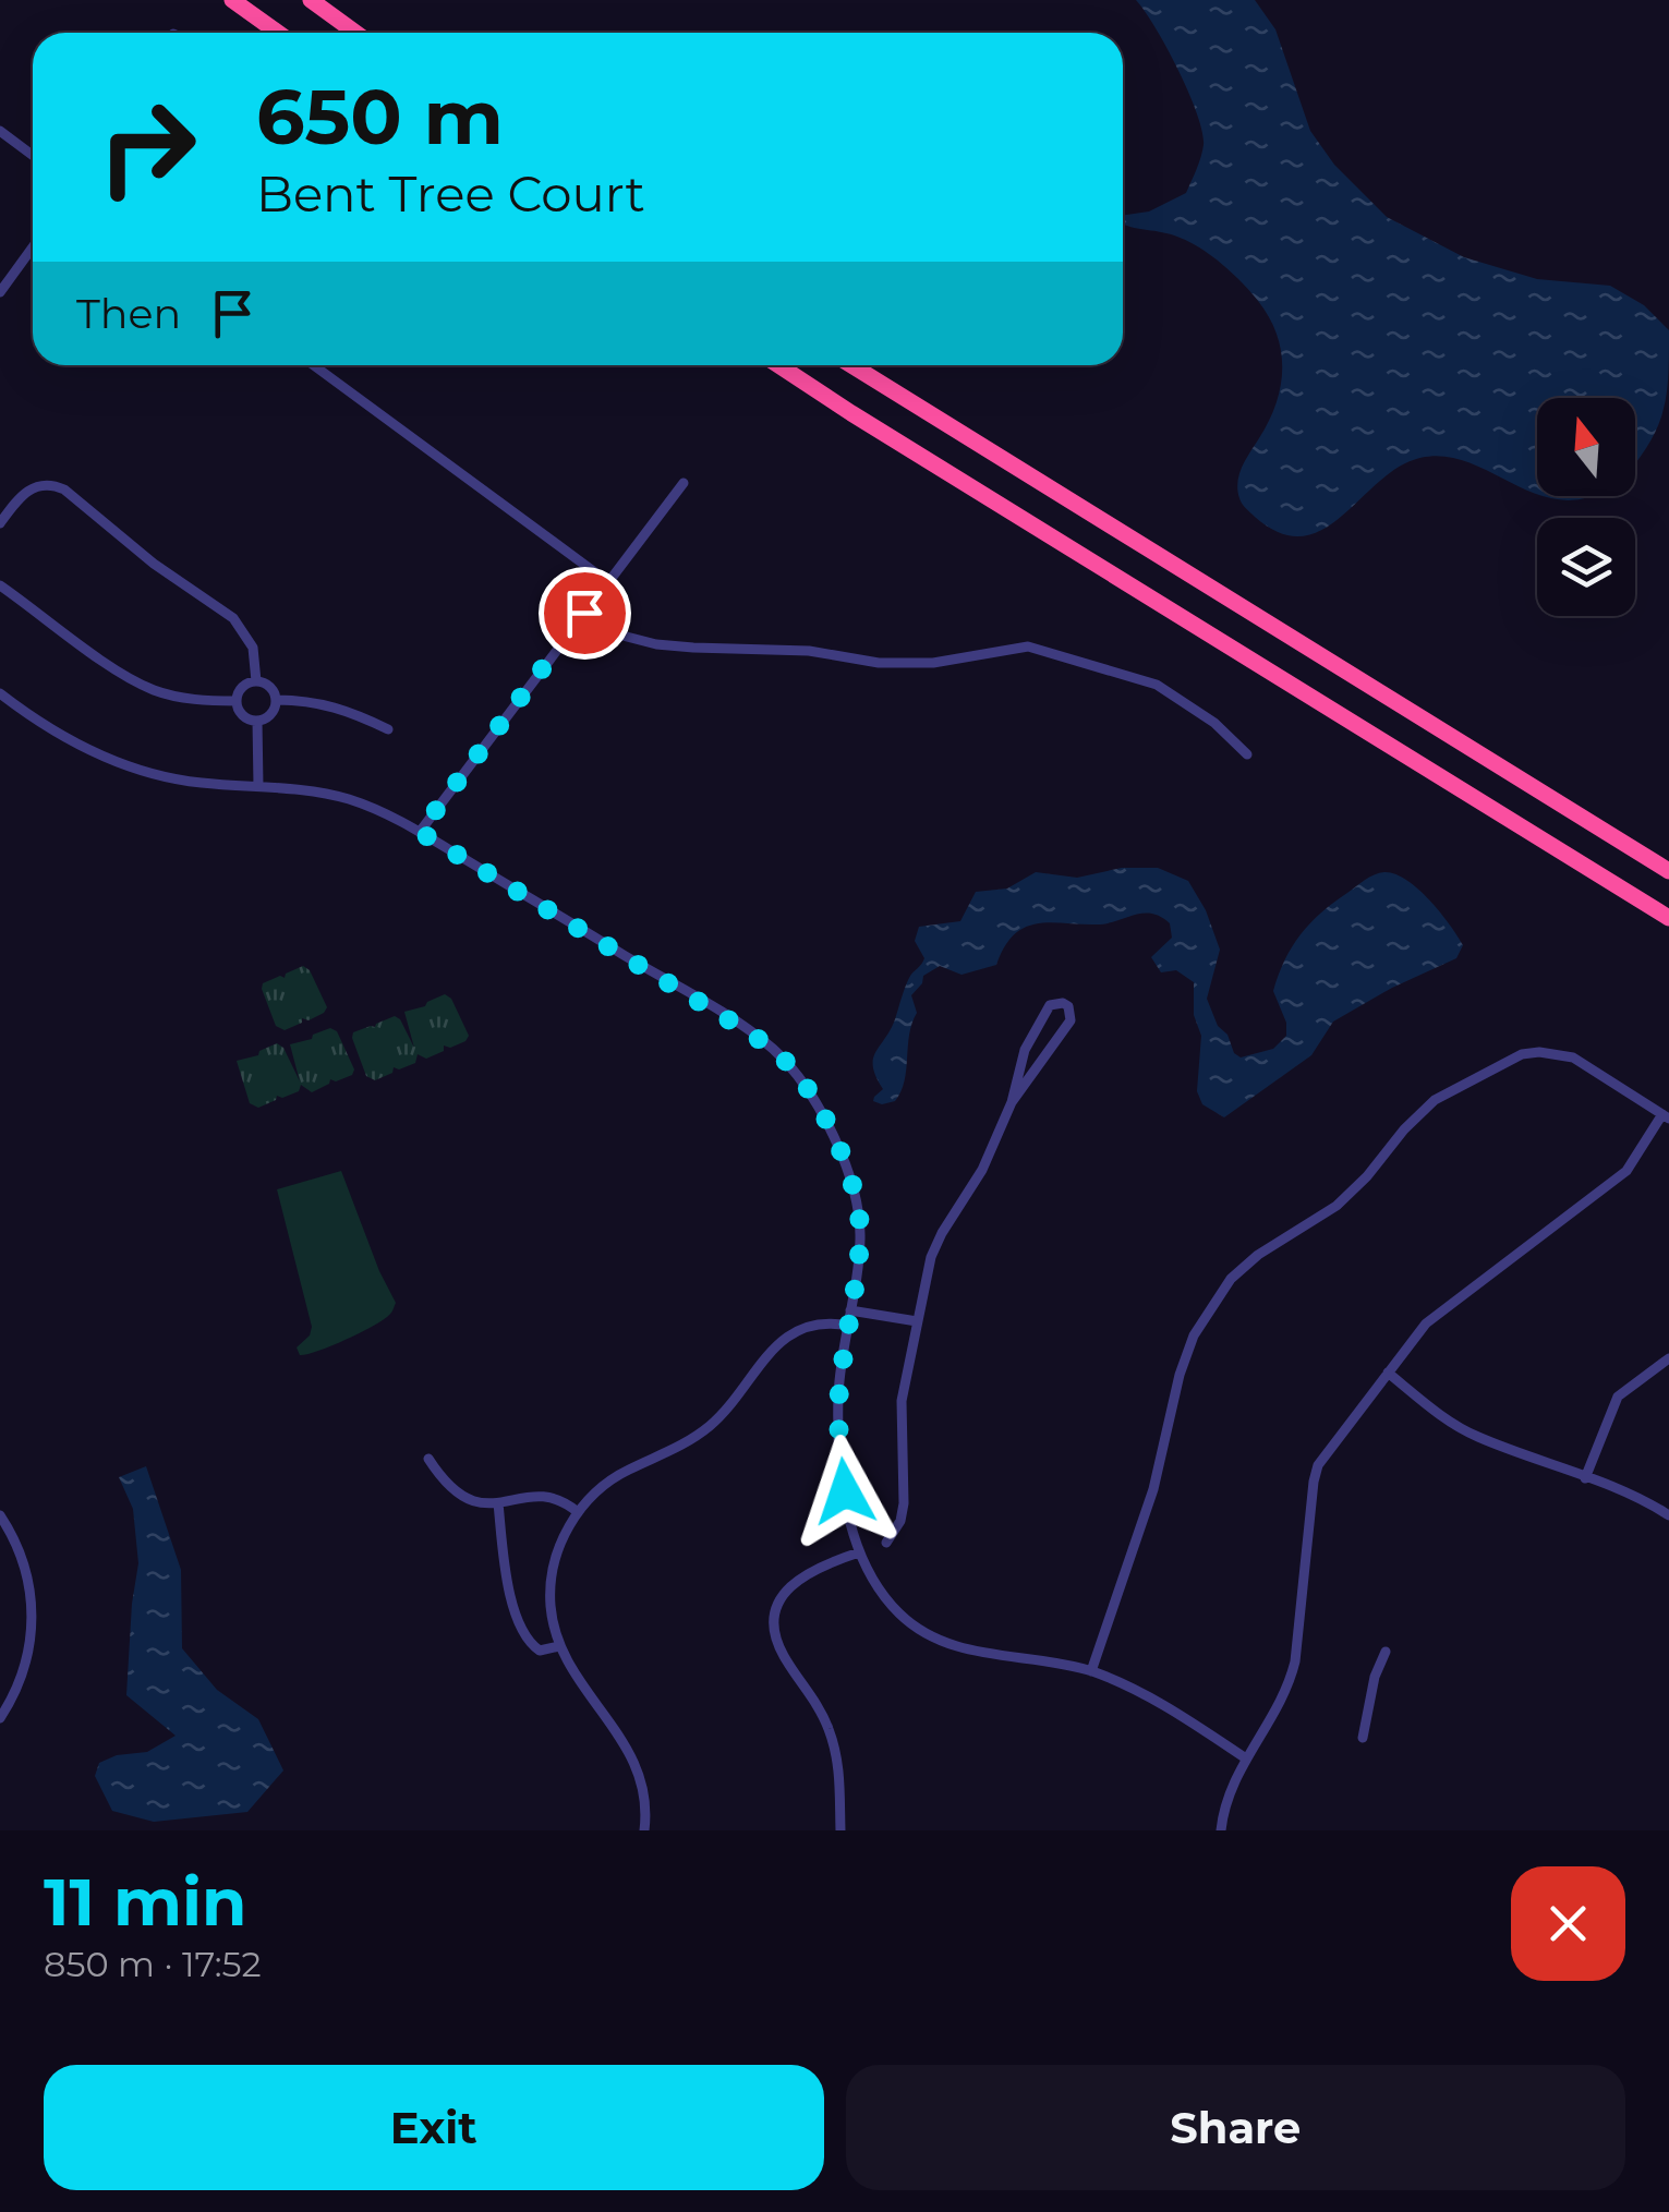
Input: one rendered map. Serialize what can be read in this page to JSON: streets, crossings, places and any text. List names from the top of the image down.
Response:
{
  "north": "top",
  "page": {
    "turn": ["650 m", "Bent Tree Court"],
    "then": "Then",
    "heading": ["11 min", "850 m · 17:52"],
    "buttons": ["Exit", "Share"]
  }
}
